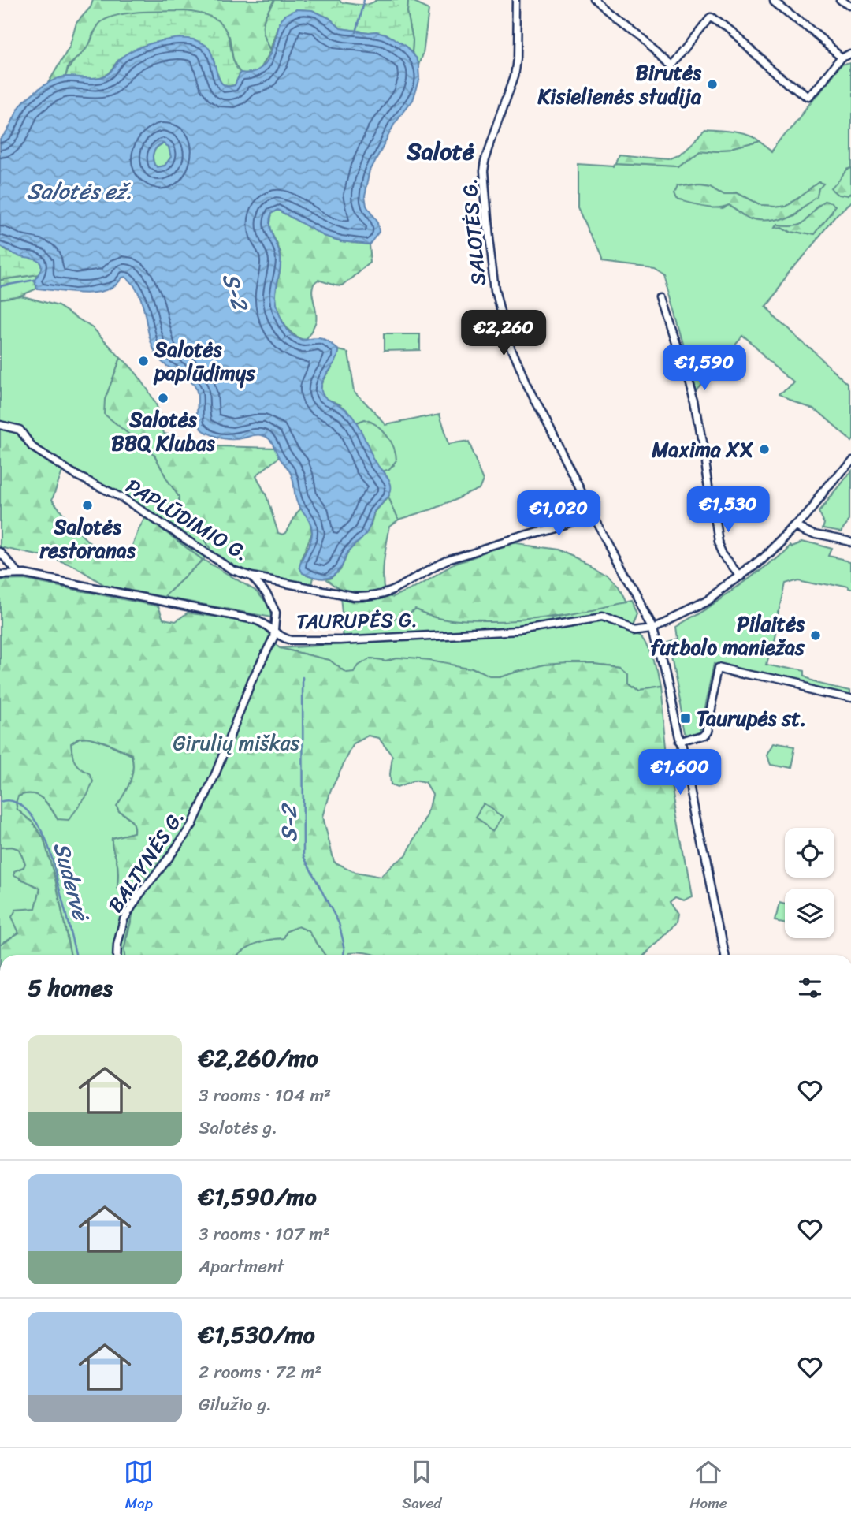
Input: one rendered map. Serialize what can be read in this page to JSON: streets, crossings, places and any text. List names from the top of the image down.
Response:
{
  "streets": {
    "street": [
      "SALOTĖS G.",
      "PAPLŪDIMIO G.",
      "TAURUPĖS G.",
      "BALTYNĖS G."
    ]
  },
  "crossings": [
    ["SALOTĖS G.", "PAPLŪDIMIO G."],
    ["SALOTĖS G.", "TAURUPĖS G."],
    ["TAURUPĖS G.", "BALTYNĖS G."]
  ],
  "districts": ["Salotė"],
  "water": ["Salotės ež.", "S-2", "Sudervė"],
  "parks": ["Girulių miškas"],
  "places": {
    "other": [
      "Birutės Kisielienės studija",
      "Salotės paplūdimys",
      "Salotės BBQ Klubas",
      "Maxima XX",
      "Salotės restoranas",
      "Pilaitės futbolo maniežas"
    ],
    "transit": ["Taurupės st."]
  },
  "page": {
    "price": [
      "€2,260",
      "€1,590",
      "€1,530",
      "€1,020",
      "€1,600"
    ],
    "heading": "5 homes",
    "list": [
      {
        "name": "€2,260/mo",
        "note": "3 rooms · 104 m² · Salotės g."
      },
      {
        "name": "€1,590/mo",
        "note": "3 rooms · 107 m² · Apartment"
      },
      {
        "name": "€1,530/mo",
        "note": "2 rooms · 72 m² · Gilužio g."
      }
    ],
    "tabs": ["Map", "Saved", "Home"]
  }
}
